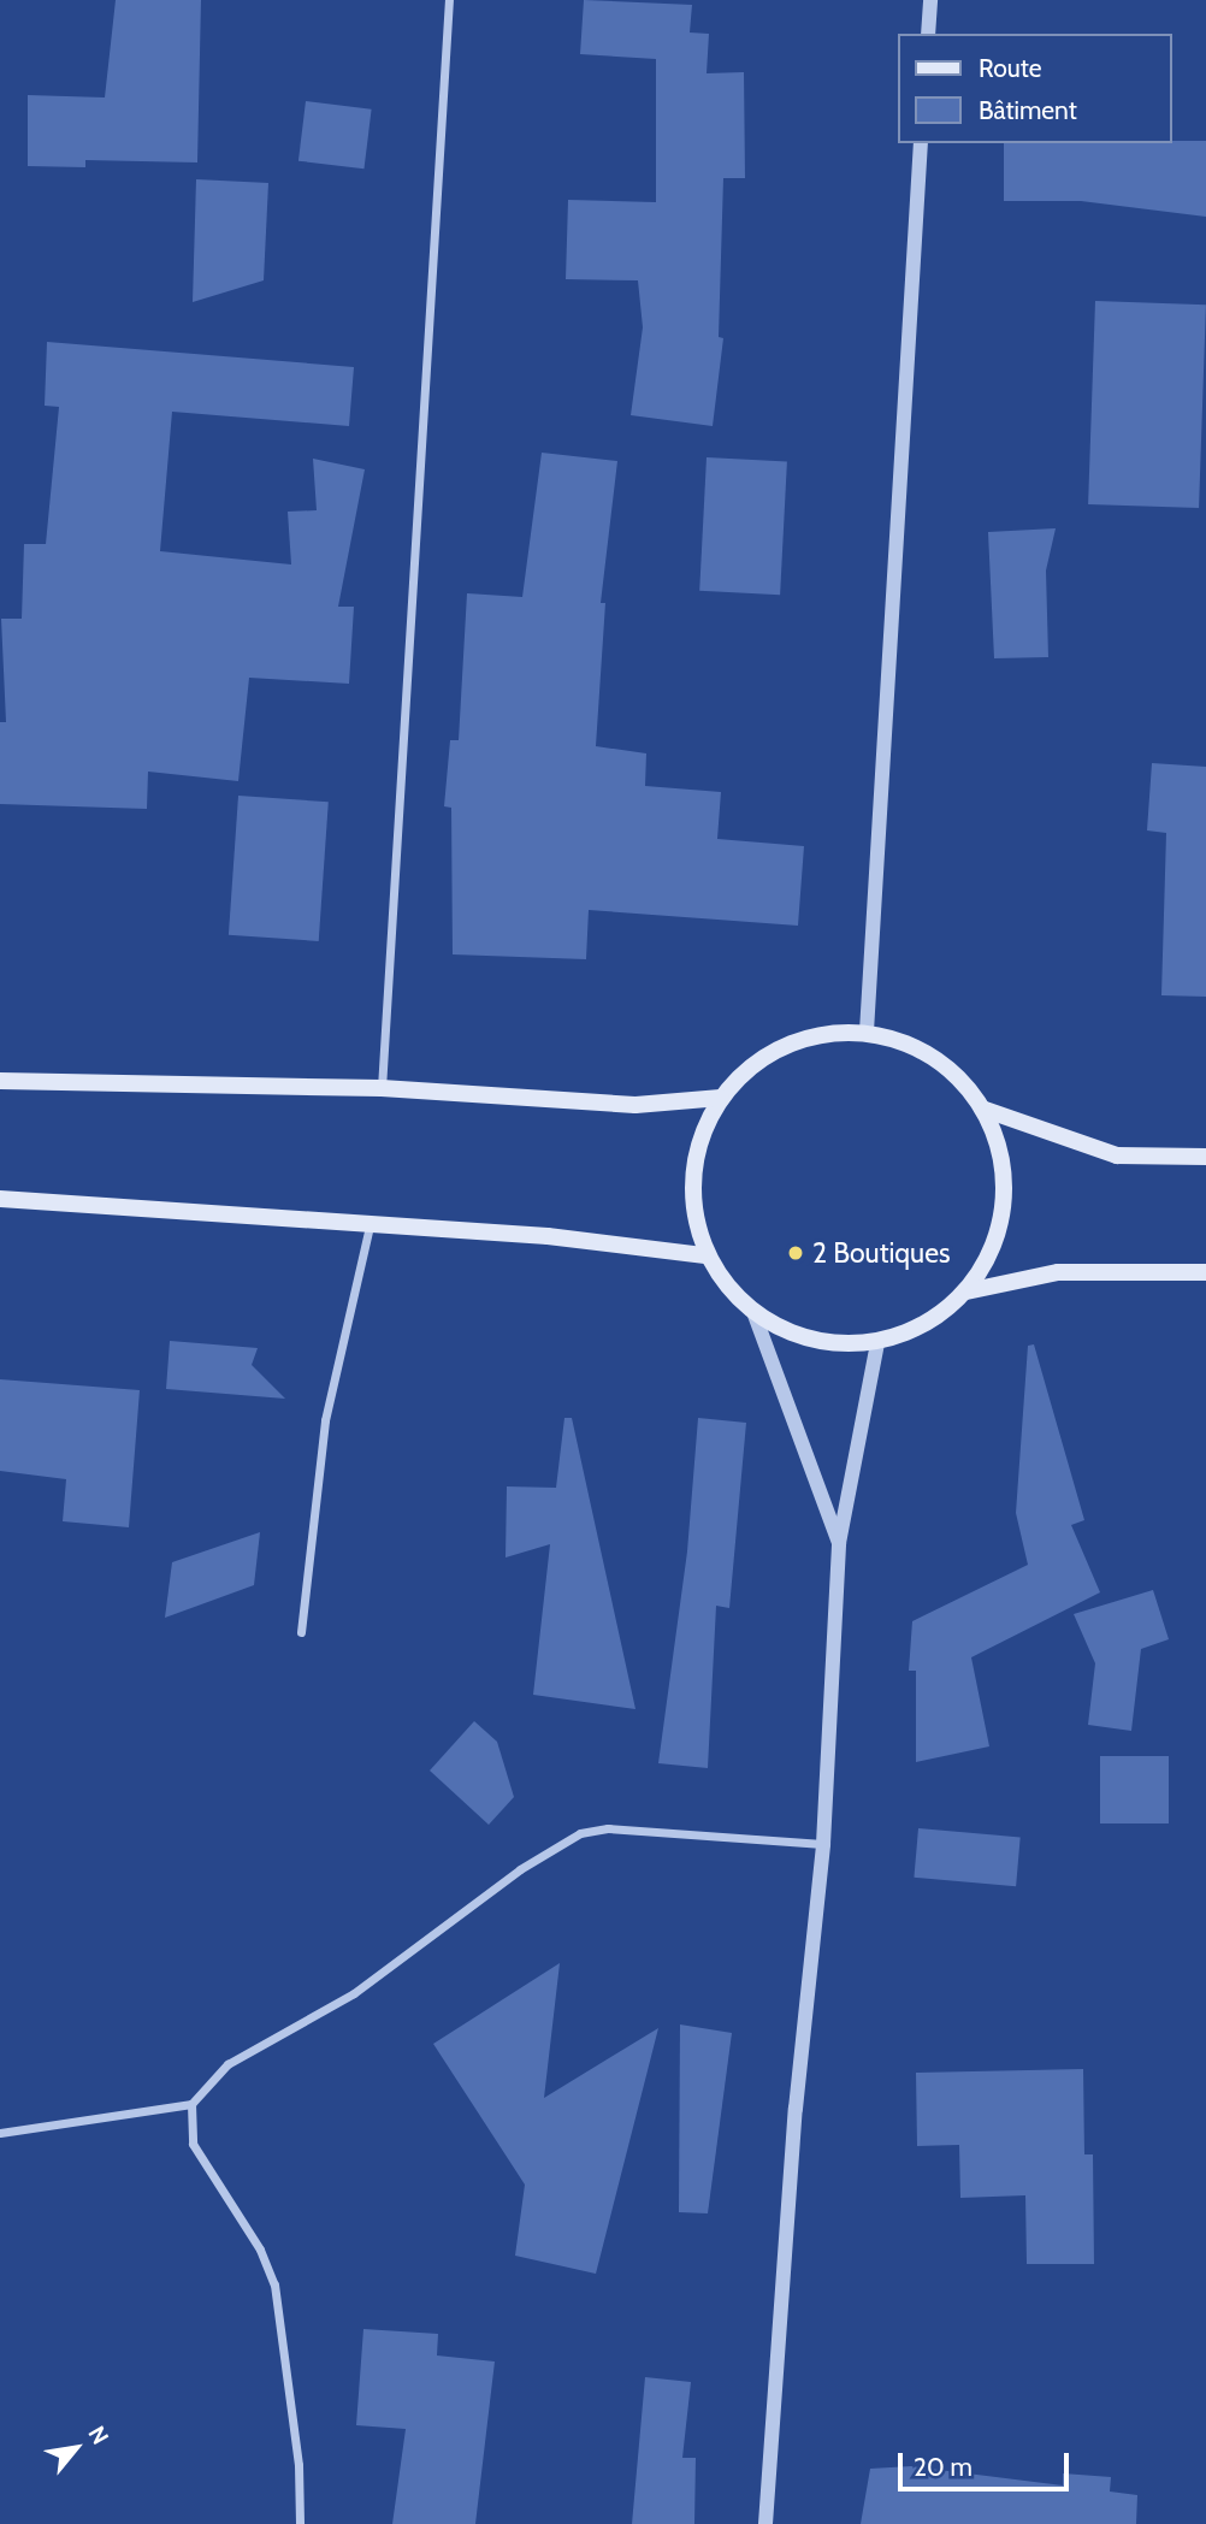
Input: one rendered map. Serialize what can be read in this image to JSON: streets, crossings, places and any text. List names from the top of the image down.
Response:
{
  "places": ["2 Boutiques"],
  "legend": ["Route", "Bâtiment"],
  "scale_bar": "20 m",
  "north": "top right"
}
